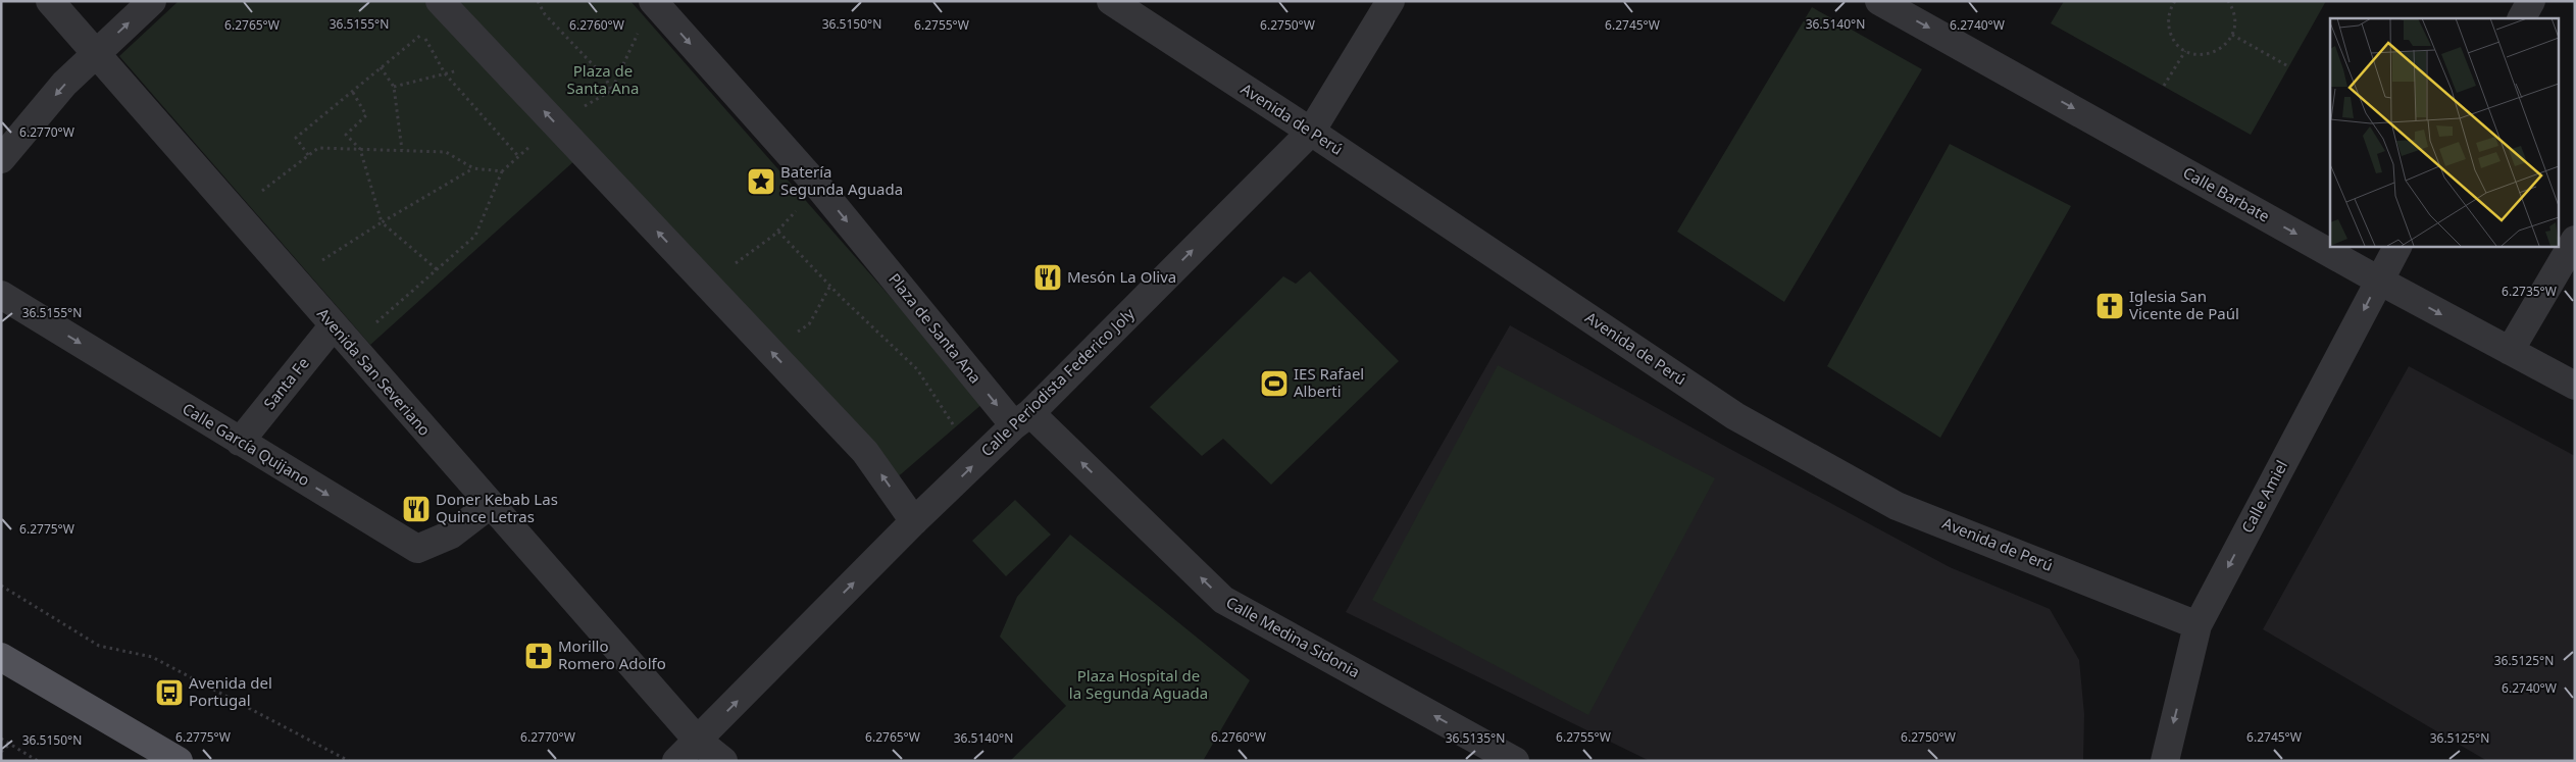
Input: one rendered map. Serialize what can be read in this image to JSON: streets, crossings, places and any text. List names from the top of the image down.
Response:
{
  "streets": {
    "street": [
      "Avenida de Perú",
      "Calle Barbate",
      "Plaza de Santa Ana",
      "Avenida San Severiano",
      "Calle Periodista Federico Joly",
      "Santa Fe",
      "Calle García Quijano",
      "Calle Amiel",
      "Calle Medina Sidonia"
    ]
  },
  "crossings": [
    ["Avenida de Perú", "Calle Periodista Federico Joly"],
    ["Avenida de Perú", "Calle Amiel"],
    ["Calle Barbate", "Calle Amiel"],
    ["Plaza de Santa Ana", "Calle Periodista Federico Joly"],
    ["Plaza de Santa Ana", "Calle Medina Sidonia"],
    ["Avenida San Severiano", "Calle Periodista Federico Joly"],
    ["Avenida San Severiano", "Santa Fe"],
    ["Avenida San Severiano", "Calle García Quijano"],
    ["Calle Periodista Federico Joly", "Calle Medina Sidonia"],
    ["Santa Fe", "Calle García Quijano"]
  ],
  "one_way": [
    "Calle Barbate",
    "Calle Periodista Federico Joly",
    "Calle García Quijano",
    "Calle Amiel",
    "Calle Medina Sidonia"
  ],
  "parks": ["Plaza de Santa Ana", "Plaza Hospital de la Segunda Aguada"],
  "places": {
    "place": ["Batería Segunda Aguada"],
    "restaurant": ["Mesón La Oliva", "Doner Kebab Las Quince Letras"],
    "church": ["Iglesia San Vicente de Paúl"],
    "sports": ["IES Rafael Alberti"],
    "pharmacy": ["Morillo Romero Adolfo"],
    "bus stop": ["Avenida del Portugal"]
  },
  "coordinates": [
    "36.5150°N",
    "36.5140°N",
    "36.5155°N",
    "6.2765°W",
    "6.2750°W",
    "6.2745°W",
    "6.2760°W",
    "6.2755°W",
    "6.2740°W",
    "6.2770°W",
    "6.2735°W",
    "6.2775°W",
    "36.5125°N",
    "36.5135°N"
  ]
}
